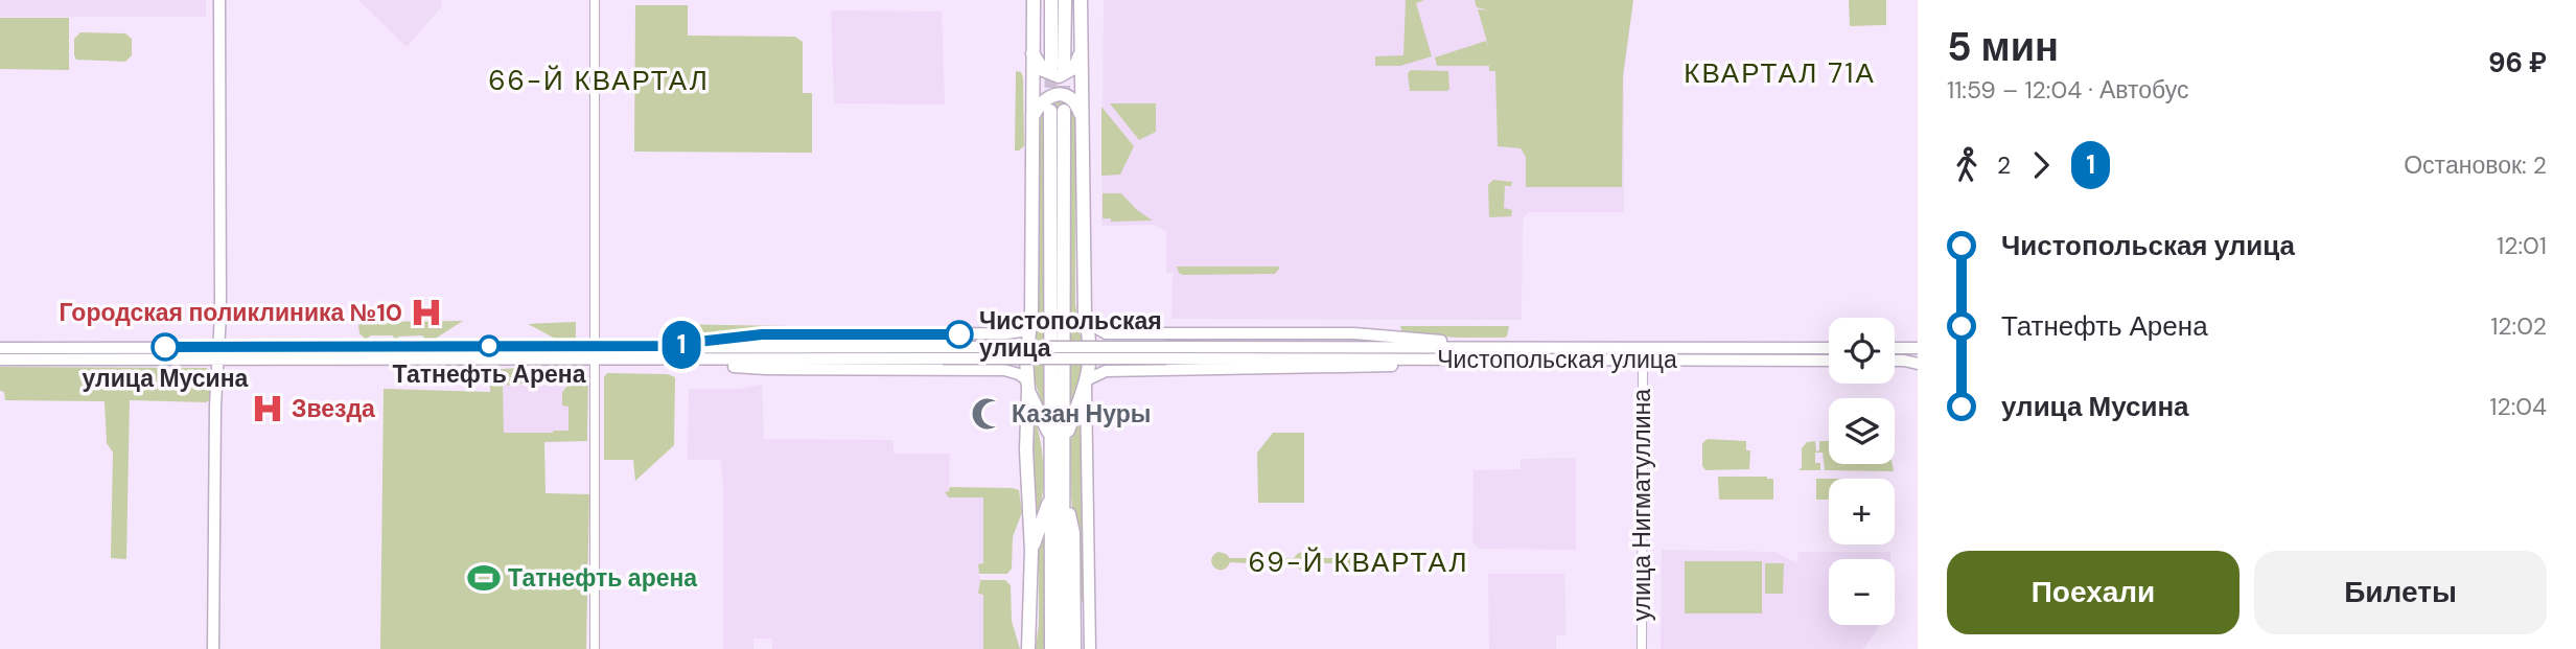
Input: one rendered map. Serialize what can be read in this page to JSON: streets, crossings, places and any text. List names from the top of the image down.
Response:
{
  "streets": {
    "main road": ["Чистопольская улица"],
    "street": ["улица Нигматуллина"]
  },
  "crossings": [
    ["Чистопольская улица", "улица Нигматуллина"]
  ],
  "districts": ["КВАРТАЛ 71А", "66-Й КВАРТАЛ", "69-Й КВАРТАЛ"],
  "places": {
    "hospital": ["Городская поликлиника №10", "Звезда"],
    "other": ["Чистопольская улица", "Татнефть Арена", "улица Мусина"],
    "mosque": ["Казан Нуры"],
    "sports": ["Татнефть арена"]
  },
  "lines": ["bus line 1"],
  "page": {
    "on_map": "1",
    "heading": ["5 мин", "11:59 – 12:04 · Автобус", "96 ₽"],
    "legs": ["2", "1", "Остановок: 2"],
    "list": [
      {
        "name": "Чистопольская улица",
        "value": "12:01"
      },
      {
        "name": "Татнефть Арена",
        "value": "12:02"
      },
      {
        "name": "улица Мусина",
        "value": "12:04"
      }
    ],
    "map_buttons": ["+", "−"],
    "buttons": ["Поехали", "Билеты"]
  }
}
